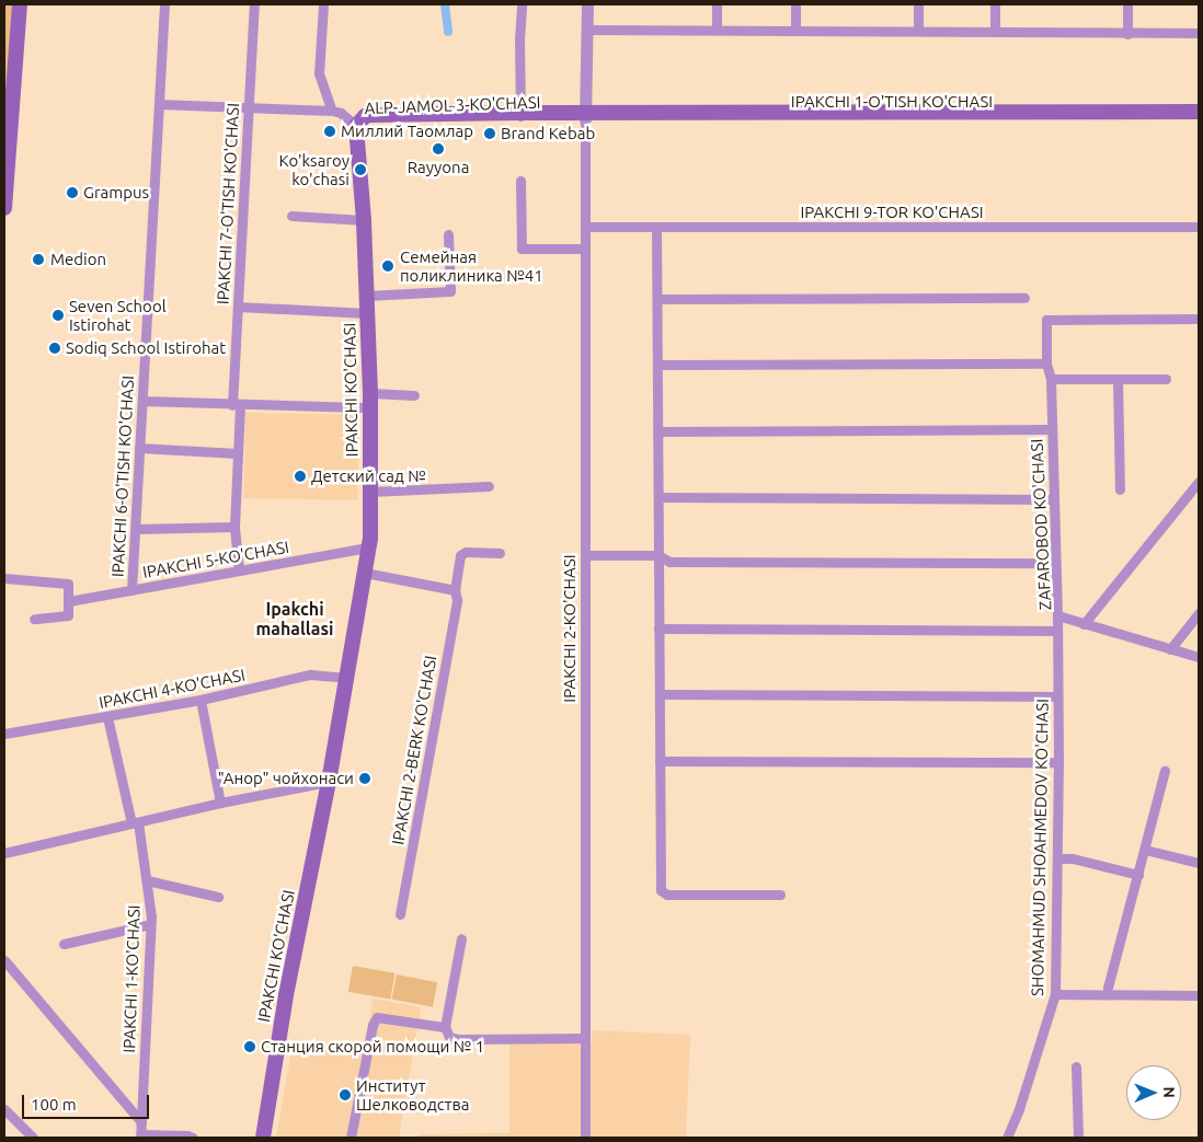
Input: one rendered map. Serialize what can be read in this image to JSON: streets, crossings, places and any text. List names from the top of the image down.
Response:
{
  "streets": {
    "main road": ["IPAKCHI 1-O'TISH KO'CHASI", "ALP-JAMOL 3-KO'CHASI", "IPAKCHI KO'CHASI"],
    "street": [
      "IPAKCHI 7-O'TISH KO'CHASI",
      "IPAKCHI 9-TOR KO'CHASI",
      "IPAKCHI 6-O'TISH KO'CHASI",
      "ZAFAROBOD KO'CHASI",
      "IPAKCHI 5-KO'CHASI",
      "IPAKCHI 2-KO'CHASI",
      "IPAKCHI 4-KO'CHASI",
      "IPAKCHI 2-BERK KO'CHASI",
      "SHOMAHMUD SHOAHMEDOV KO'CHASI",
      "IPAKCHI 1-KO'CHASI"
    ]
  },
  "crossings": [
    ["IPAKCHI 1-O'TISH KO'CHASI", "ALP-JAMOL 3-KO'CHASI"],
    ["IPAKCHI 1-O'TISH KO'CHASI", "IPAKCHI 2-KO'CHASI"],
    ["ALP-JAMOL 3-KO'CHASI", "IPAKCHI KO'CHASI"],
    ["ALP-JAMOL 3-KO'CHASI", "IPAKCHI 2-KO'CHASI"],
    ["IPAKCHI 7-O'TISH KO'CHASI", "IPAKCHI 5-KO'CHASI"],
    ["IPAKCHI 9-TOR KO'CHASI", "IPAKCHI 2-KO'CHASI"],
    ["IPAKCHI KO'CHASI", "IPAKCHI 5-KO'CHASI"],
    ["IPAKCHI KO'CHASI", "IPAKCHI 4-KO'CHASI"],
    ["IPAKCHI 6-O'TISH KO'CHASI", "IPAKCHI 5-KO'CHASI"],
    ["ZAFAROBOD KO'CHASI", "SHOMAHMUD SHOAHMEDOV KO'CHASI"],
    ["IPAKCHI 4-KO'CHASI", "IPAKCHI 1-KO'CHASI"]
  ],
  "districts": ["Ipakchi mahallasi"],
  "places": [
    "Миллий Таомлар",
    "Brand Kebab",
    "Rayyona",
    "Ko'ksaroy ko'chasi",
    "Grampus",
    "Medion",
    "Семейная поликлиника №41",
    "Seven School Istirohat",
    "Sodiq School Istirohat",
    "Детский сад №",
    "\"Анор\" чойхонаси",
    "Станция скорой помощи № 1",
    "Институт Шелководства"
  ],
  "scale_bar": "100 m",
  "north": "right"
}
